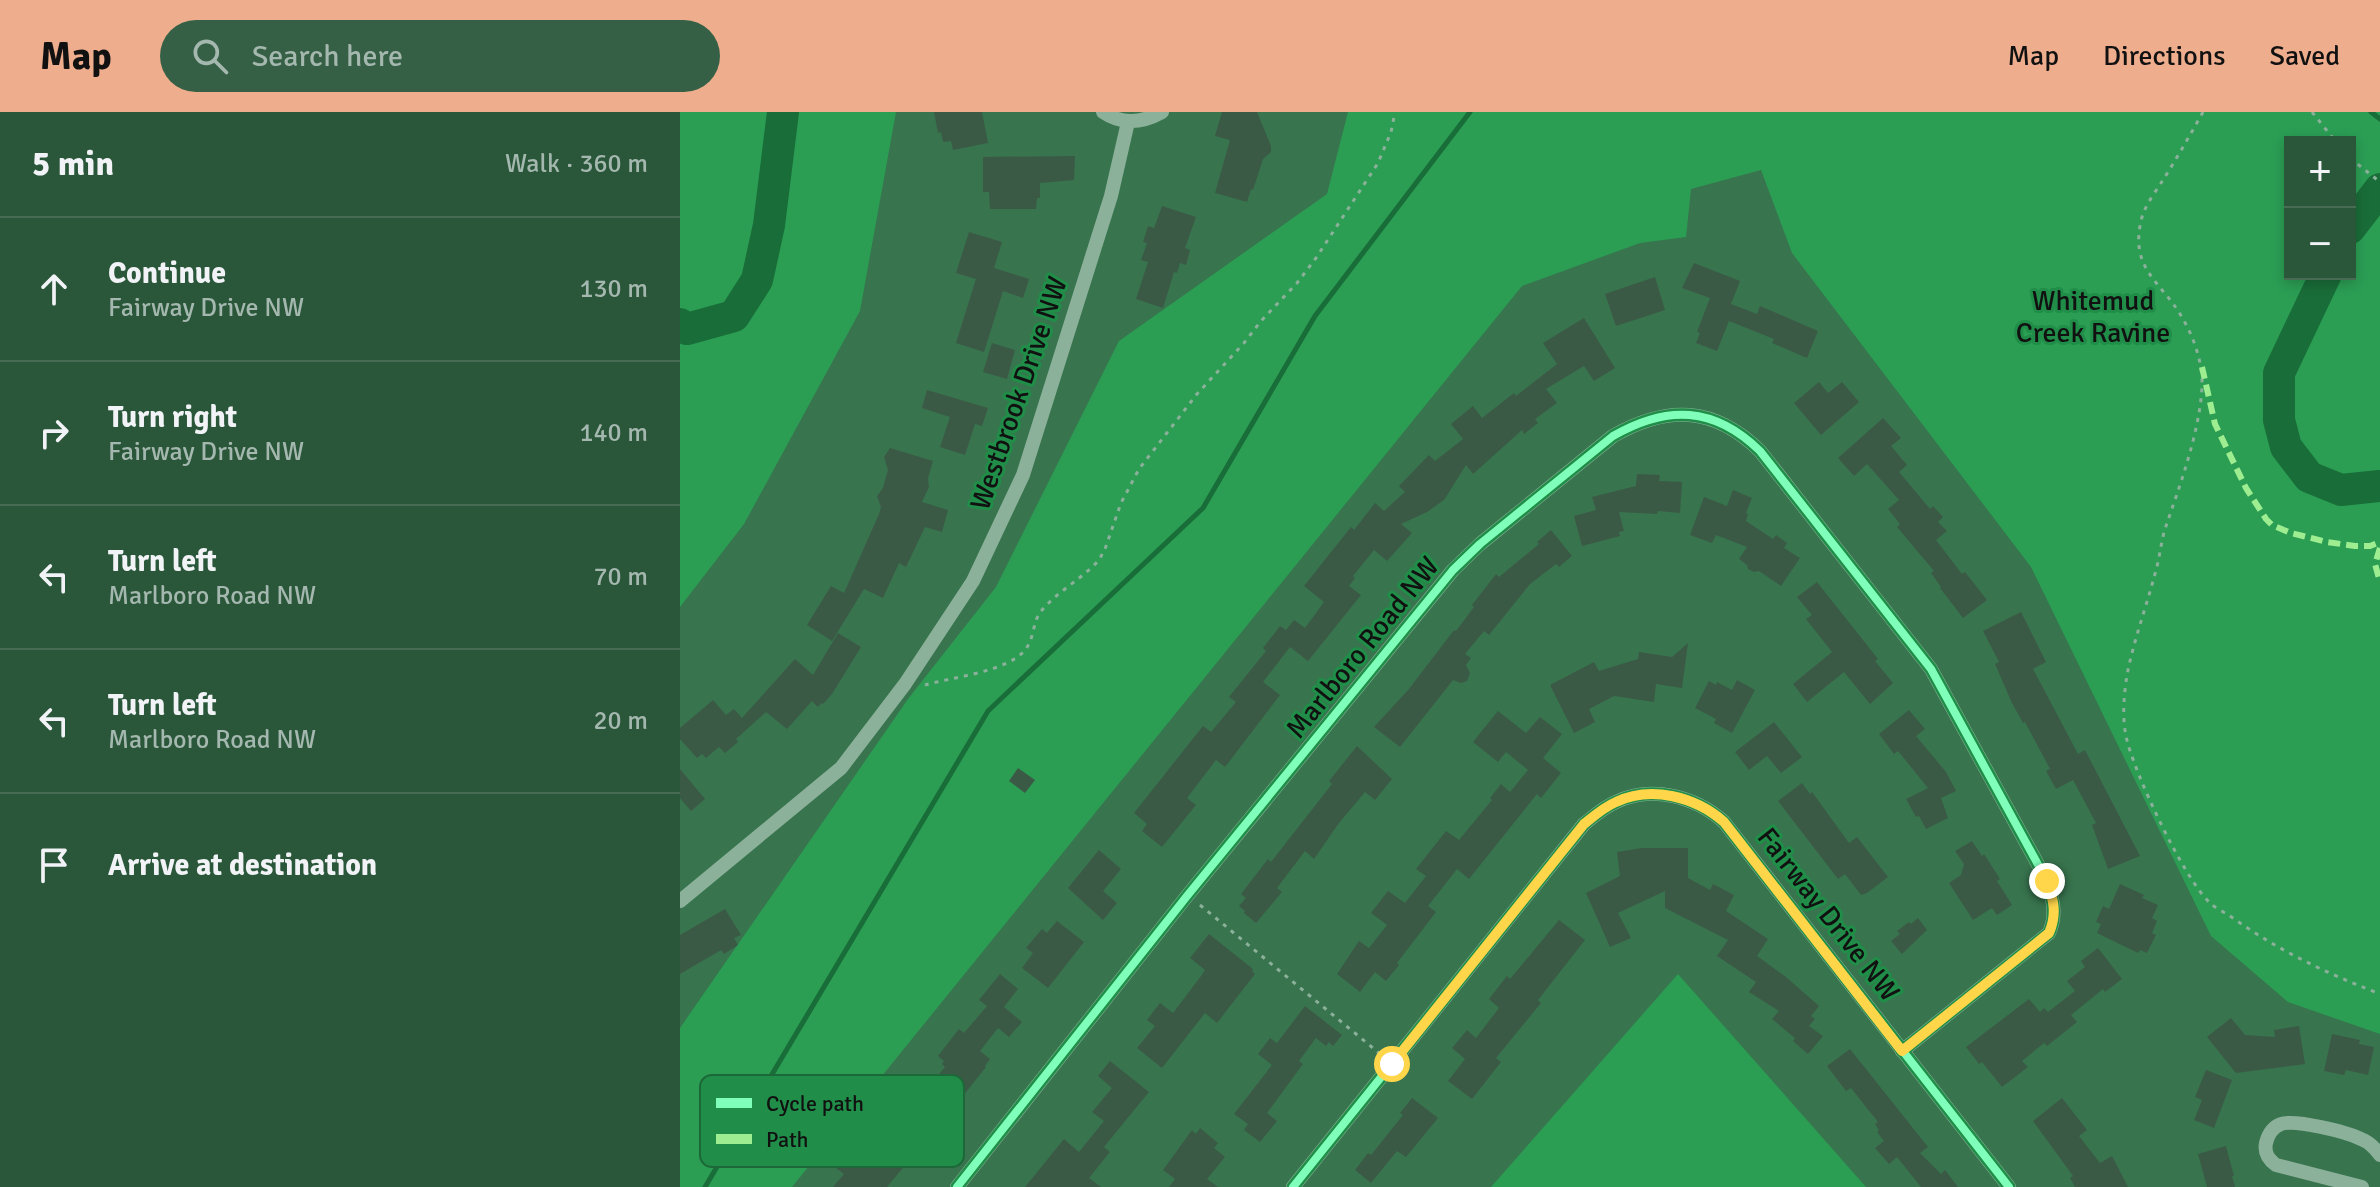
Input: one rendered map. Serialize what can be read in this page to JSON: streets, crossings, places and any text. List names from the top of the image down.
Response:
{
  "streets": {
    "street": ["Westbrook Drive NW", "Marlboro Road NW", "Fairway Drive NW"]
  },
  "crossings": [
    ["Marlboro Road NW", "Fairway Drive NW"]
  ],
  "parks": ["Whitemud Creek Ravine"],
  "legend": ["Cycle path", "Path"],
  "page": {
    "header": "Map",
    "search": "Search here",
    "nav": ["Map", "Directions", "Saved"],
    "heading": ["5 min", "Walk · 360 m"],
    "map_buttons": ["+", "−"],
    "list": [
      ["Continue", "Fairway Drive NW", "130 m"],
      ["Turn right", "Fairway Drive NW", "140 m"],
      ["Turn left", "Marlboro Road NW", "70 m"],
      ["Turn left", "Marlboro Road NW", "20 m"],
      "Arrive at destination"
    ]
  }
}
